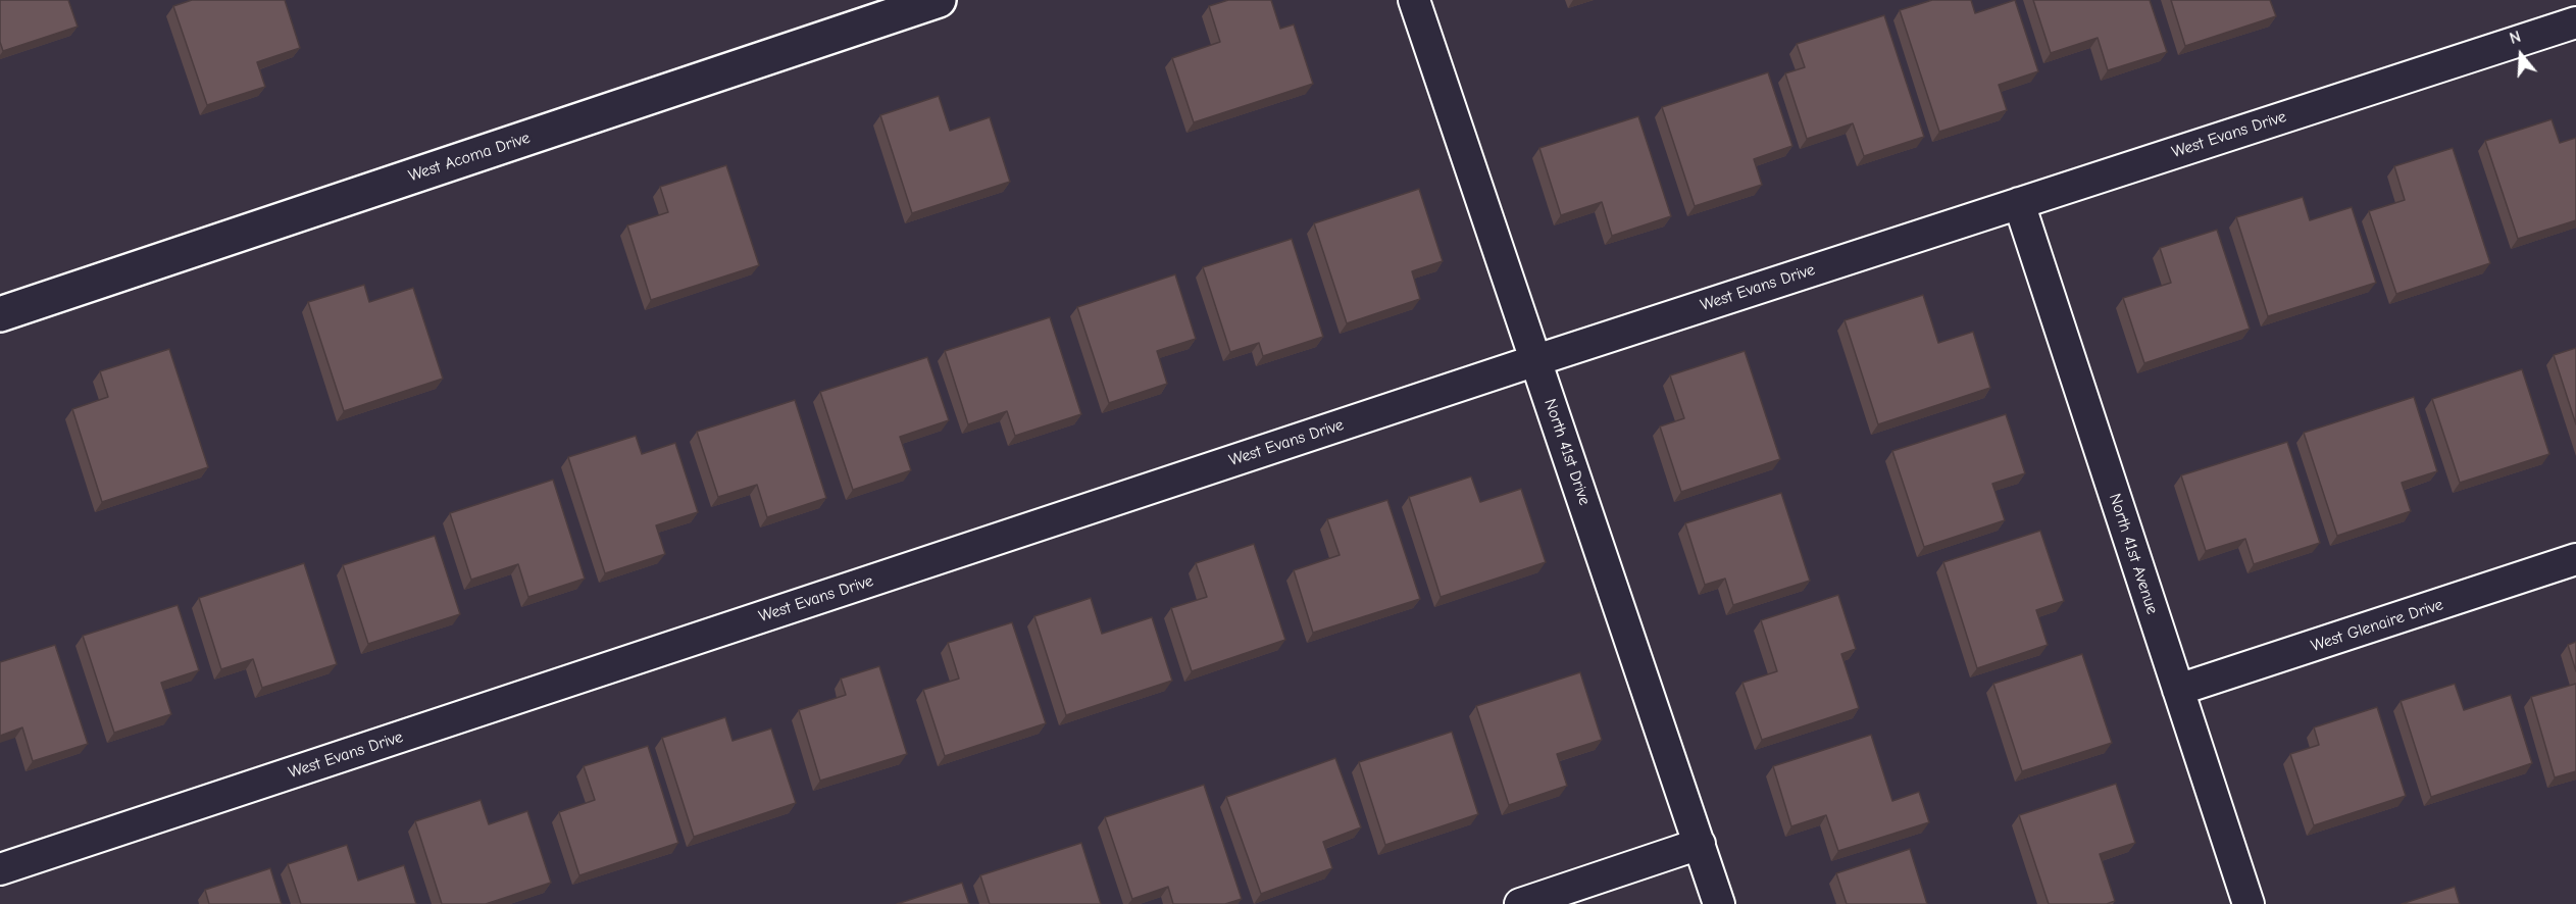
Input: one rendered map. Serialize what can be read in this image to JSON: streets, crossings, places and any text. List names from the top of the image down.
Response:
{
  "streets": {
    "street": [
      "West Evans Drive",
      "West Acoma Drive",
      "North 41st Drive",
      "North 41st Avenue",
      "West Glenaire Drive"
    ]
  },
  "crossings": [
    ["West Evans Drive", "North 41st Drive"],
    ["West Evans Drive", "North 41st Avenue"],
    ["North 41st Avenue", "West Glenaire Drive"]
  ],
  "north": "top"
}
